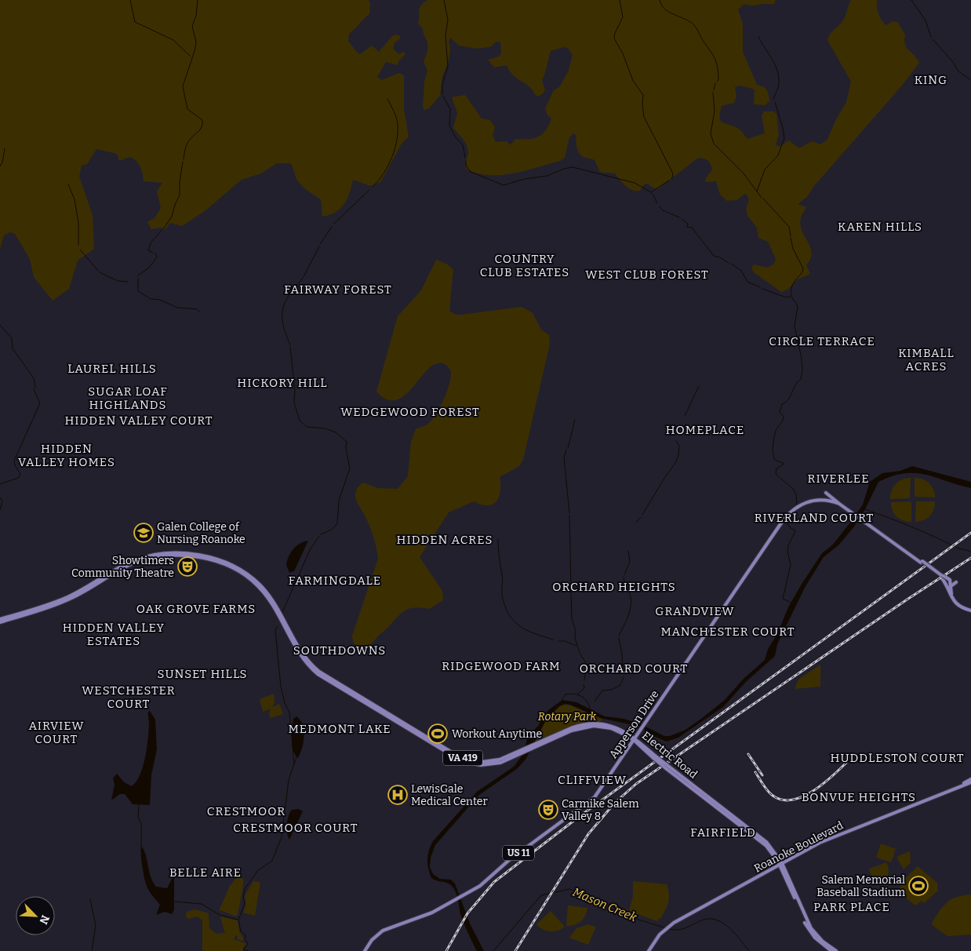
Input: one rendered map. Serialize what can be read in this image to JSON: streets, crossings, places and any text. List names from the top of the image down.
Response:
{
  "streets": {
    "main road": [
      "Apperson Drive",
      "Electric Road",
      "VA 419",
      "Roanoke Boulevard",
      "US 11"
    ]
  },
  "crossings": [
    ["Apperson Drive", "Electric Road"],
    ["Apperson Drive", "US 11"],
    ["Electric Road", "VA 419"],
    ["Electric Road", "Roanoke Boulevard"],
    ["VA 419", "Roanoke Boulevard"]
  ],
  "districts": [
    "KING",
    "KAREN HILLS",
    "COUNTRY CLUB ESTATES",
    "WEST CLUB FOREST",
    "FAIRWAY FOREST",
    "CIRCLE TERRACE",
    "KIMBALL ACRES",
    "LAUREL HILLS",
    "HICKORY HILL",
    "SUGAR LOAF HIGHLANDS",
    "WEDGEWOOD FOREST",
    "HIDDEN VALLEY COURT",
    "HOMEPLACE",
    "HIDDEN VALLEY HOMES",
    "RIVERLEE",
    "RIVERLAND COURT",
    "HIDDEN ACRES",
    "FARMINGDALE",
    "ORCHARD HEIGHTS",
    "OAK GROVE FARMS",
    "GRANDVIEW",
    "HIDDEN VALLEY ESTATES",
    "MANCHESTER COURT",
    "SOUTHDOWNS",
    "RIDGEWOOD FARM",
    "ORCHARD COURT",
    "SUNSET HILLS",
    "WESTCHESTER COURT",
    "AIRVIEW COURT",
    "MEDMONT LAKE",
    "HUDDLESTON COURT",
    "CLIFFVIEW",
    "BONVUE HEIGHTS",
    "CRESTMOOR",
    "CRESTMOOR COURT",
    "FAIRFIELD",
    "BELLE AIRE",
    "PARK PLACE"
  ],
  "water": ["Mason Creek"],
  "parks": ["Rotary Park"],
  "places": {
    "school or university": ["Galen College of Nursing Roanoke"],
    "theatre": ["Showtimers Community Theatre", "Carmike Salem Valley 8"],
    "sports": ["Workout Anytime", "Salem Memorial Baseball Stadium"],
    "hospital": ["LewisGale Medical Center"]
  },
  "north": "bottom right"
}
